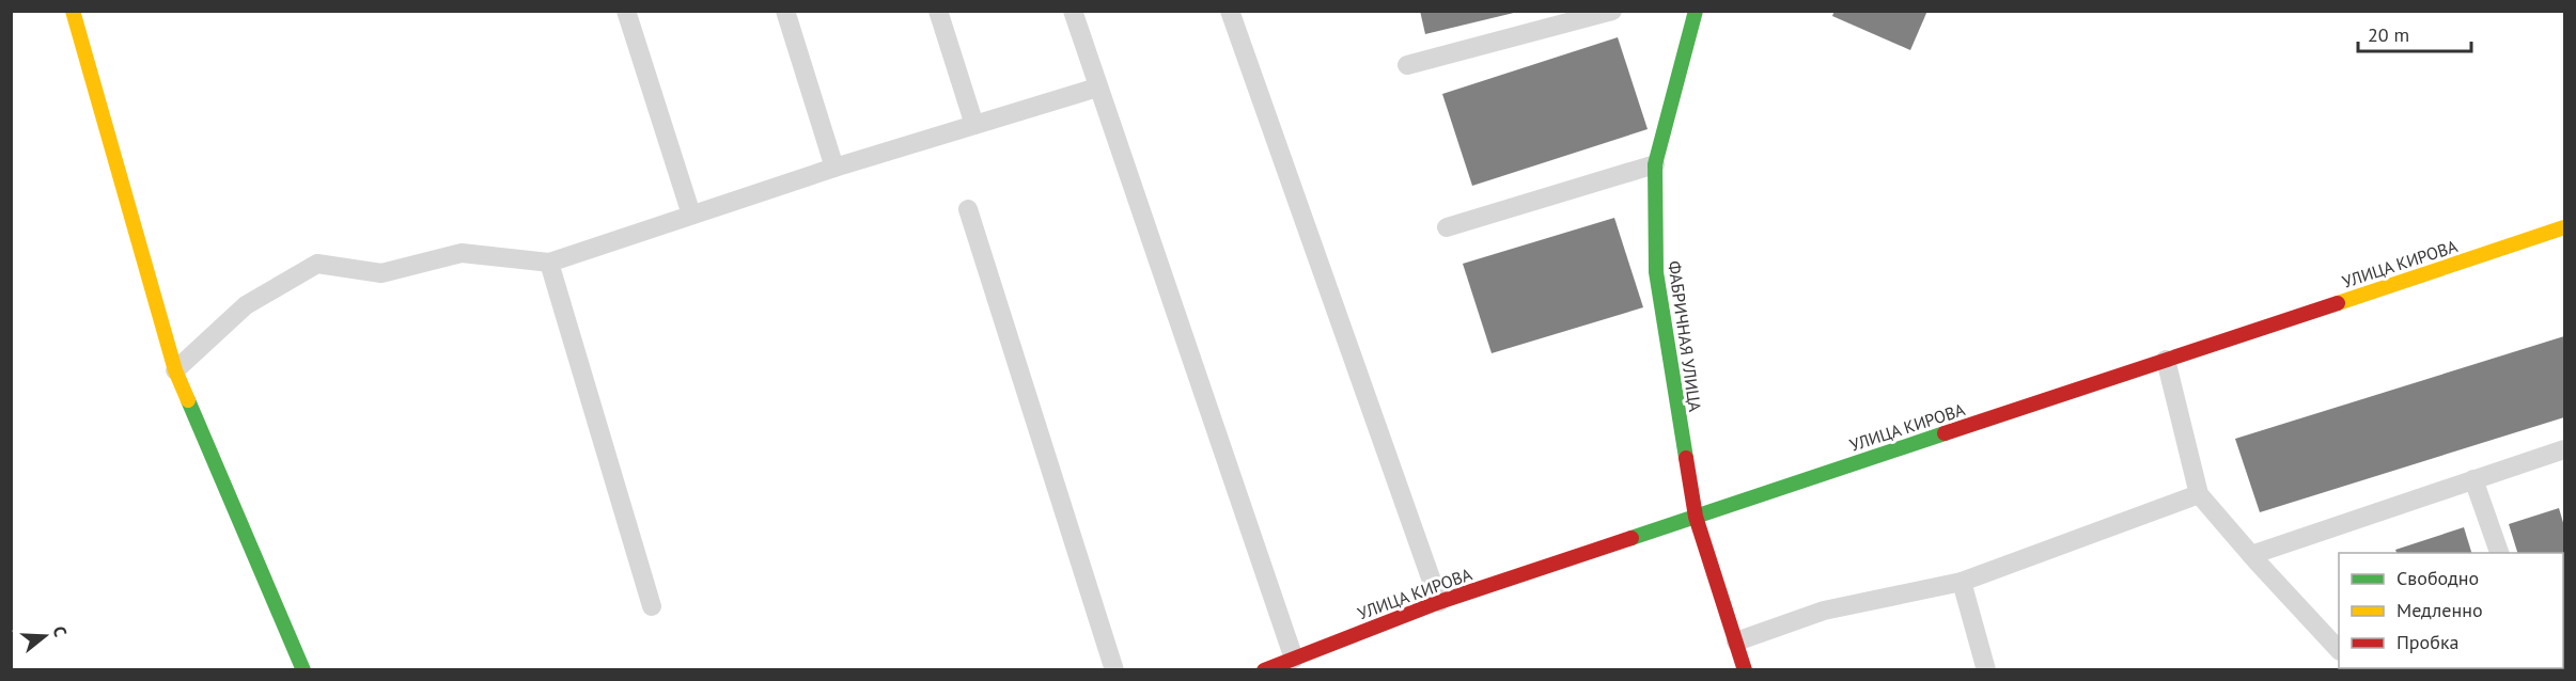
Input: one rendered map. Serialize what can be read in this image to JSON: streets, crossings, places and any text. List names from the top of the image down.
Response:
{
  "streets": {
    "street": ["УЛИЦА КИРОВА", "ФАБРИЧНАЯ УЛИЦА"]
  },
  "crossings": [
    ["УЛИЦА КИРОВА", "ФАБРИЧНАЯ УЛИЦА"]
  ],
  "legend": ["Свободно", "Медленно", "Пробка"],
  "scale_bar": "20 m",
  "north": "right"
}
